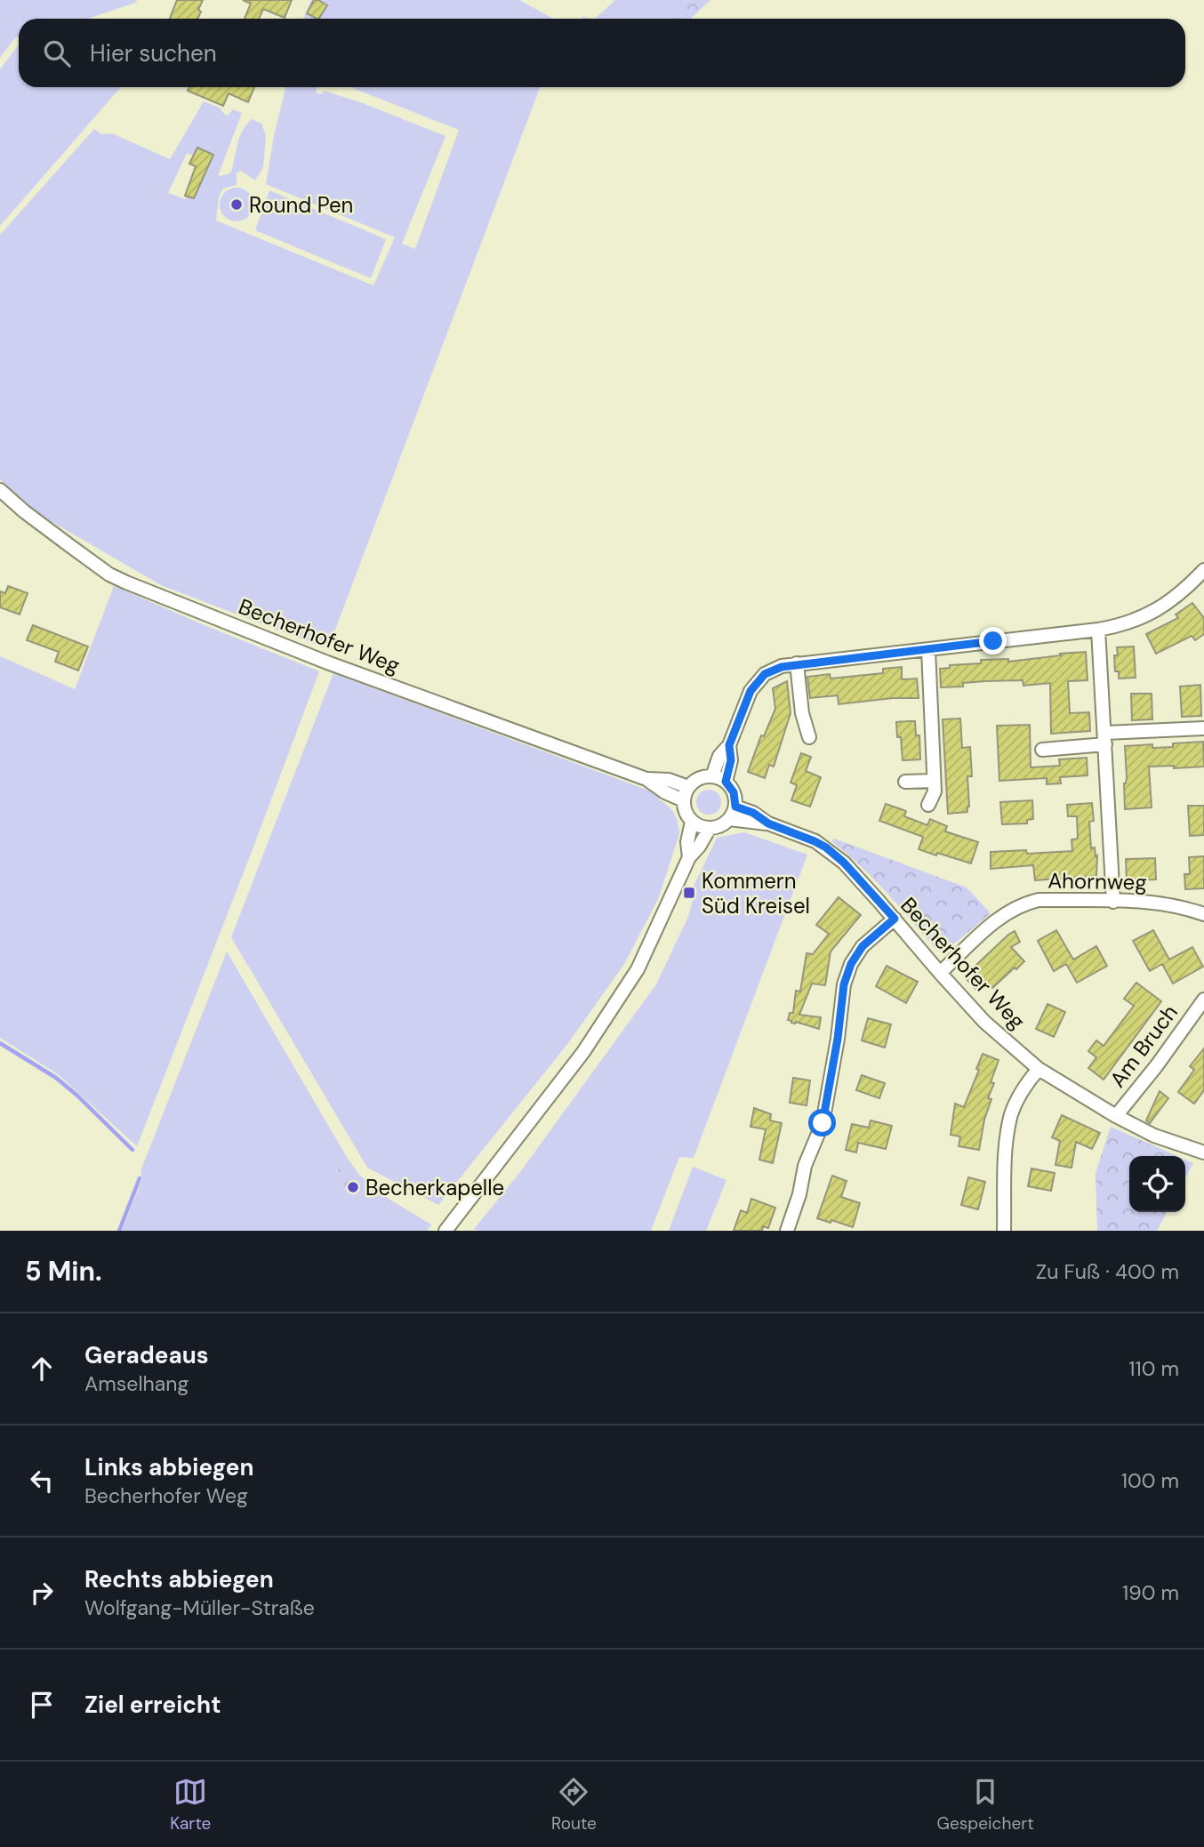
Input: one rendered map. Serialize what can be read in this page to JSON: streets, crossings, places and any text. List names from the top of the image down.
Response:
{
  "streets": {
    "street": ["Becherhofer Weg", "Ahornweg", "Am Bruch"]
  },
  "crossings": [
    ["Becherhofer Weg", "Ahornweg"],
    ["Becherhofer Weg", "Am Bruch"]
  ],
  "places": {
    "other": ["Round Pen", "Becherkapelle"],
    "transit": ["Kommern Süd Kreisel"]
  },
  "page": {
    "search": "Hier suchen",
    "heading": ["5 Min.", "Zu Fuß · 400 m"],
    "list": [
      ["Geradeaus", "Amselhang", "110 m"],
      ["Links abbiegen", "Becherhofer Weg", "100 m"],
      ["Rechts abbiegen", "Wolfgang-Müller-Straße", "190 m"],
      "Ziel erreicht"
    ],
    "nav": ["Karte", "Route", "Gespeichert"]
  }
}
